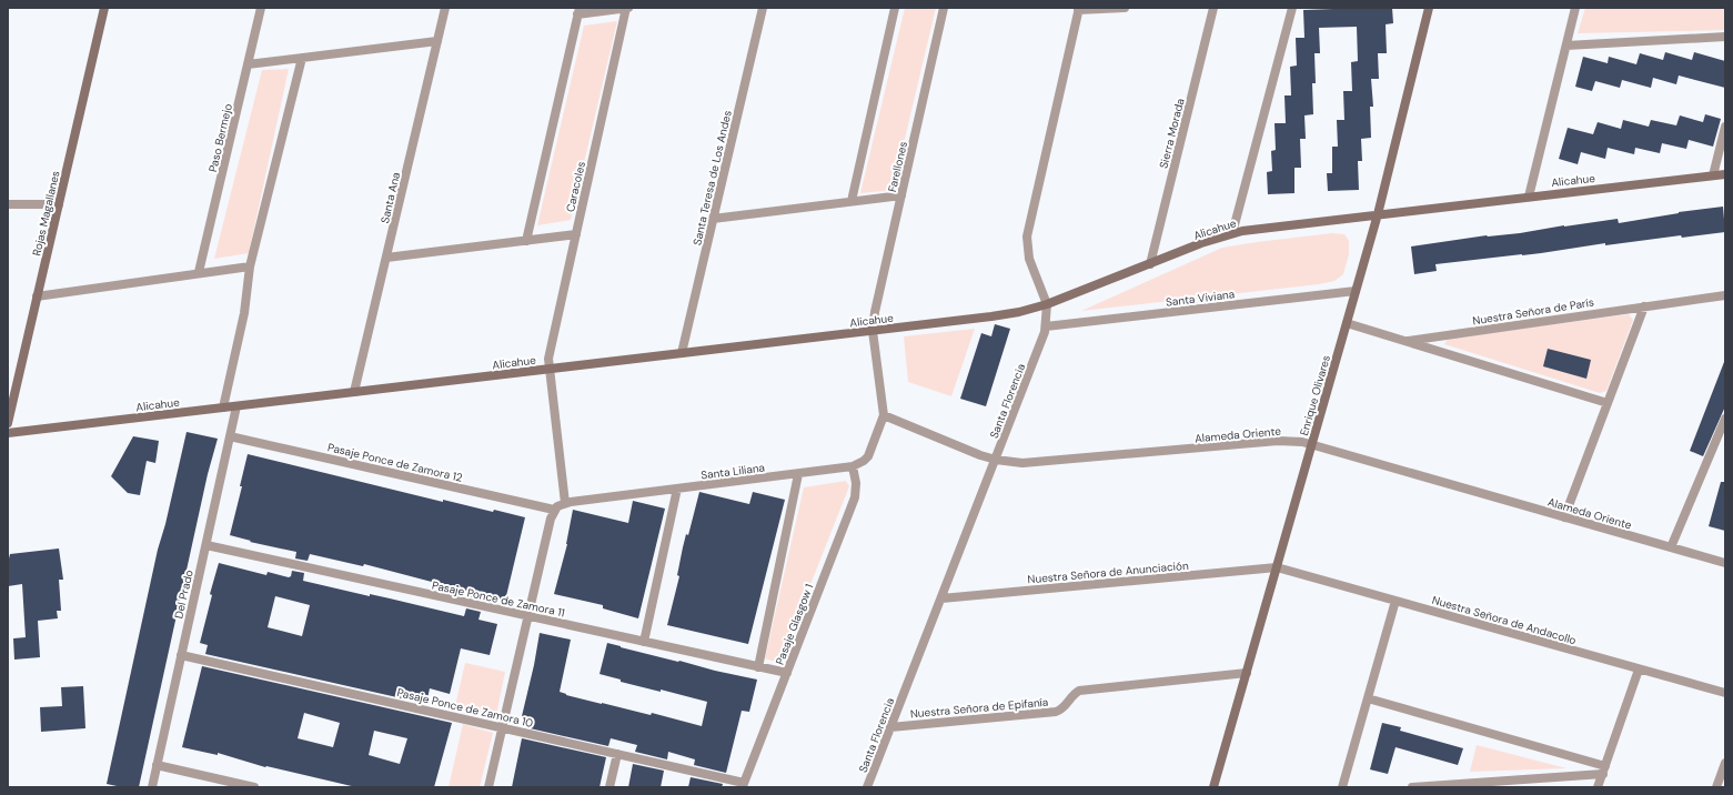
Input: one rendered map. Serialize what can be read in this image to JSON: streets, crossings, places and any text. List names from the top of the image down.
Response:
{
  "streets": {
    "street": [
      "Sierra Morada",
      "Paso Bermejo",
      "Farellones",
      "Santa Teresa de Los Andes",
      "Alicahue",
      "Caracoles",
      "Santa Ana",
      "Rojas Magallanes",
      "Santa Viviana",
      "Nuestra Señora de París",
      "Enrique Olivares",
      "Santa Florencia",
      "Alameda Oriente",
      "Pasaje Ponce de Zamora 12",
      "Santa Liliana",
      "Nuestra Señora de Anunciación",
      "Del Prado",
      "Pasaje Ponce de Zamora 11",
      "Nuestra Señora de Andacollo",
      "Pasaje Glasgow 1",
      "Pasaje Ponce de Zamora 10",
      "Nuestra Señora de Epifanía"
    ]
  },
  "crossings": [
    ["Sierra Morada", "Alicahue"],
    ["Farellones", "Alicahue"],
    ["Santa Teresa de Los Andes", "Alicahue"],
    ["Alicahue", "Caracoles"],
    ["Alicahue", "Santa Ana"],
    ["Alicahue", "Enrique Olivares"],
    ["Alicahue", "Santa Florencia"],
    ["Alicahue", "Del Prado"],
    ["Caracoles", "Santa Liliana"],
    ["Santa Viviana", "Enrique Olivares"],
    ["Santa Viviana", "Santa Florencia"],
    ["Nuestra Señora de París", "Enrique Olivares"],
    ["Enrique Olivares", "Alameda Oriente"],
    ["Enrique Olivares", "Nuestra Señora de Anunciación"],
    ["Enrique Olivares", "Nuestra Señora de Andacollo"],
    ["Enrique Olivares", "Nuestra Señora de Epifanía"],
    ["Santa Florencia", "Alameda Oriente"],
    ["Santa Florencia", "Nuestra Señora de Anunciación"],
    ["Santa Florencia", "Nuestra Señora de Epifanía"],
    ["Pasaje Ponce de Zamora 12", "Santa Liliana"],
    ["Pasaje Ponce de Zamora 12", "Del Prado"],
    ["Santa Liliana", "Pasaje Glasgow 1"],
    ["Nuestra Señora de Anunciación", "Nuestra Señora de Andacollo"],
    ["Del Prado", "Pasaje Ponce de Zamora 11"],
    ["Del Prado", "Pasaje Ponce de Zamora 10"],
    ["Pasaje Ponce de Zamora 11", "Pasaje Glasgow 1"],
    ["Pasaje Glasgow 1", "Pasaje Ponce de Zamora 10"]
  ]
}
